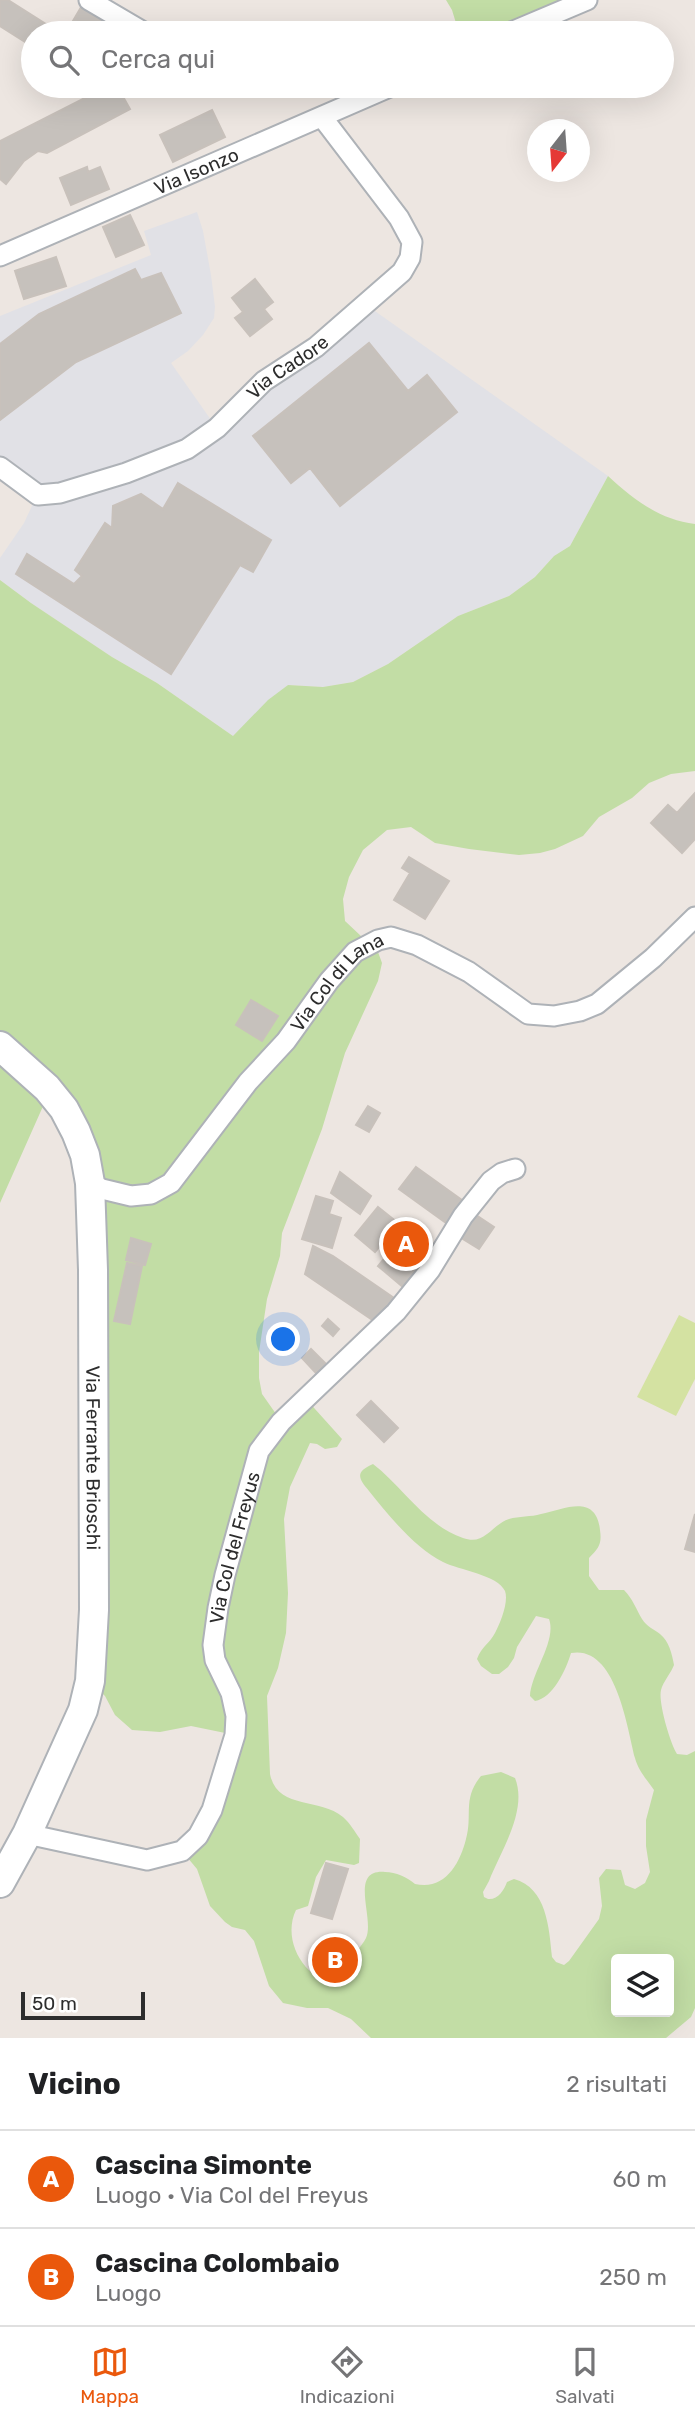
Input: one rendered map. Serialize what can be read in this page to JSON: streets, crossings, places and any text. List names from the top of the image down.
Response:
{
  "streets": {
    "street": [
      "Via Isonzo",
      "Via Cadore",
      "Via Col di Lana",
      "Via Ferrante Brioschi",
      "Via Col del Freyus"
    ]
  },
  "crossings": [
    ["Via Isonzo", "Via Cadore"],
    ["Via Col di Lana", "Via Ferrante Brioschi"],
    ["Via Ferrante Brioschi", "Via Col del Freyus"]
  ],
  "scale_bar": "50 m",
  "north": "bottom",
  "page": {
    "search": "Cerca qui",
    "pins": ["A", "B"],
    "scale": "50 m",
    "heading": ["Vicino", "2 risultati"],
    "list": [
      {
        "mark": "A",
        "name": "Cascina Simonte",
        "note": "Luogo · Via Col del Freyus",
        "value": "60 m"
      },
      {
        "mark": "B",
        "name": "Cascina Colombaio",
        "note": "Luogo",
        "value": "250 m"
      }
    ],
    "nav": ["Mappa", "Indicazioni", "Salvati"]
  }
}
